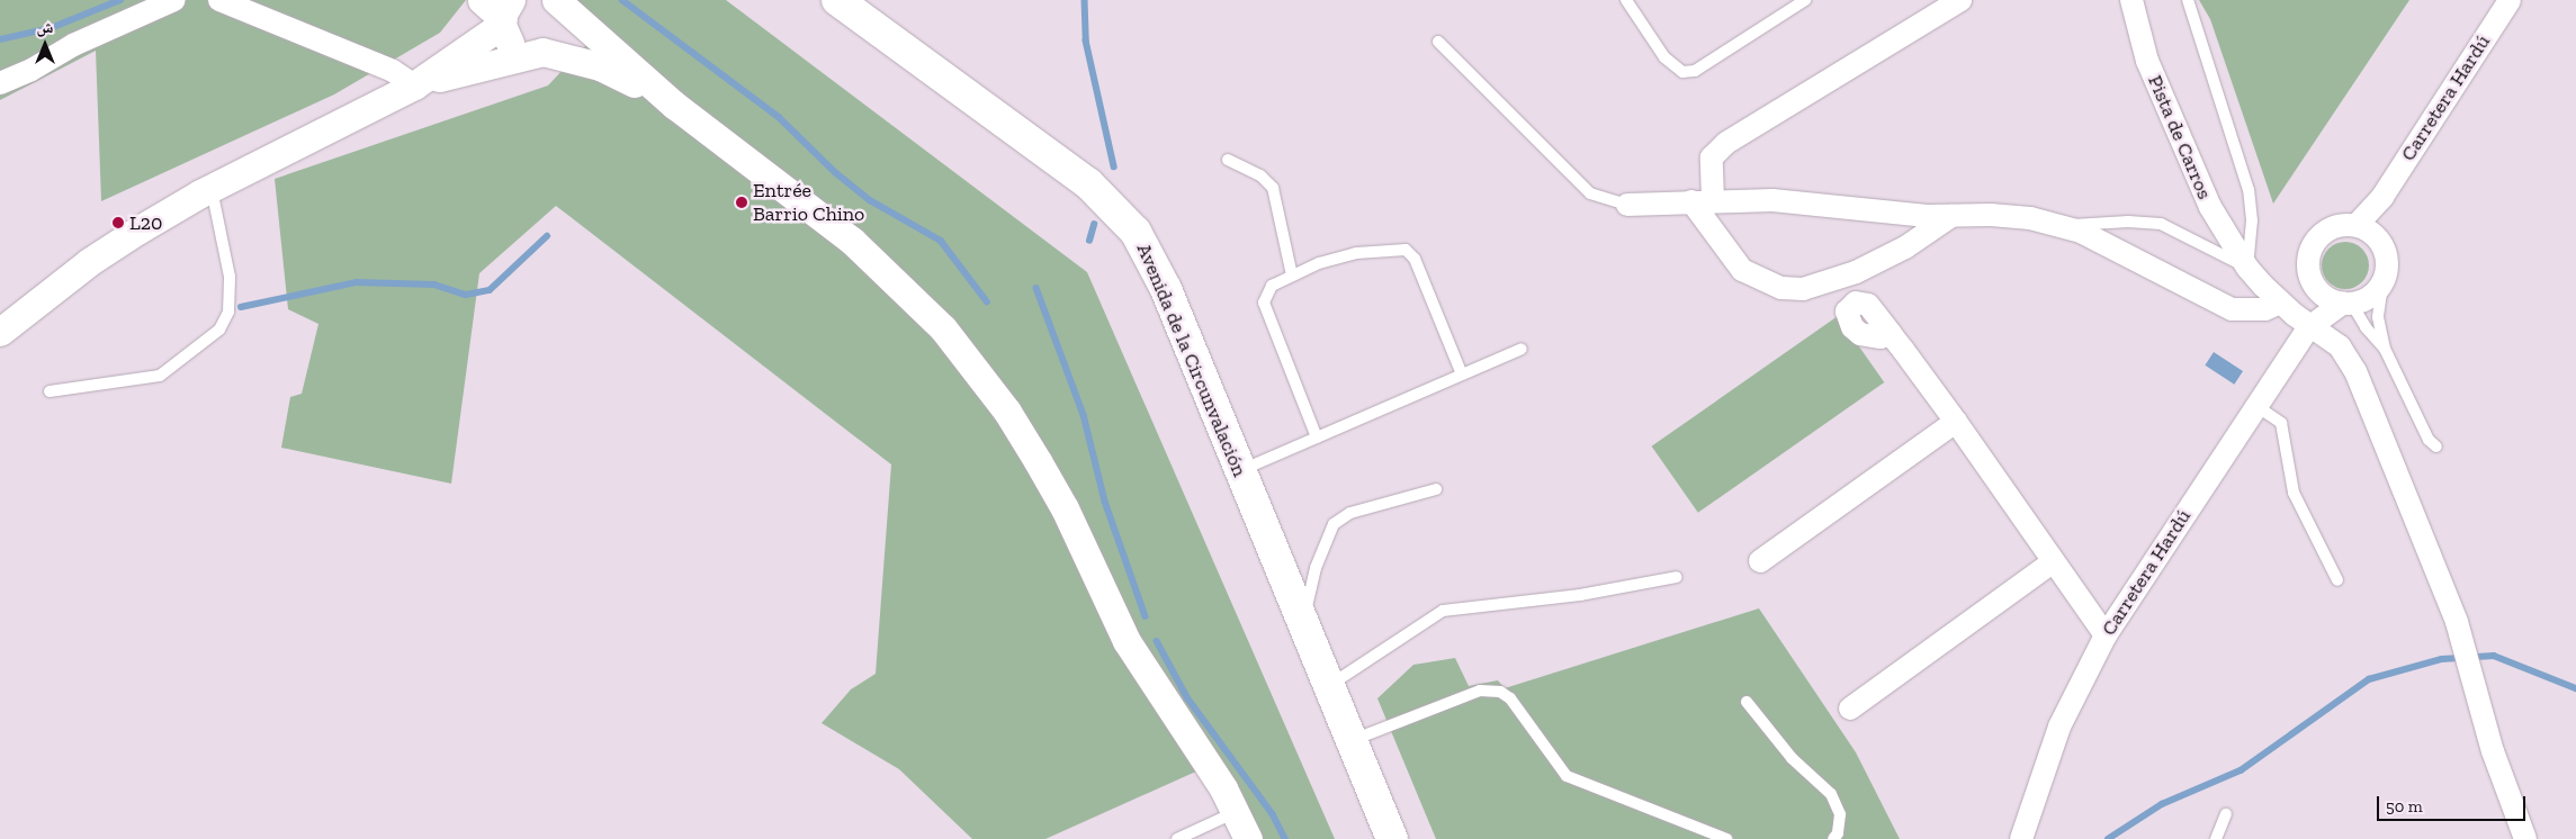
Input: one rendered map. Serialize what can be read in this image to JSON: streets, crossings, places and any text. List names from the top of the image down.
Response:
{
  "streets": {
    "main road": ["Avenida de la Circunvalación"],
    "street": ["Carretera Hardú", "Pista de Carros"]
  },
  "crossings": [
    ["Carretera Hardú", "Pista de Carros"]
  ],
  "places": ["Entrée Barrio Chino", "L20"],
  "scale_bar": "50 m",
  "north": "top"
}
